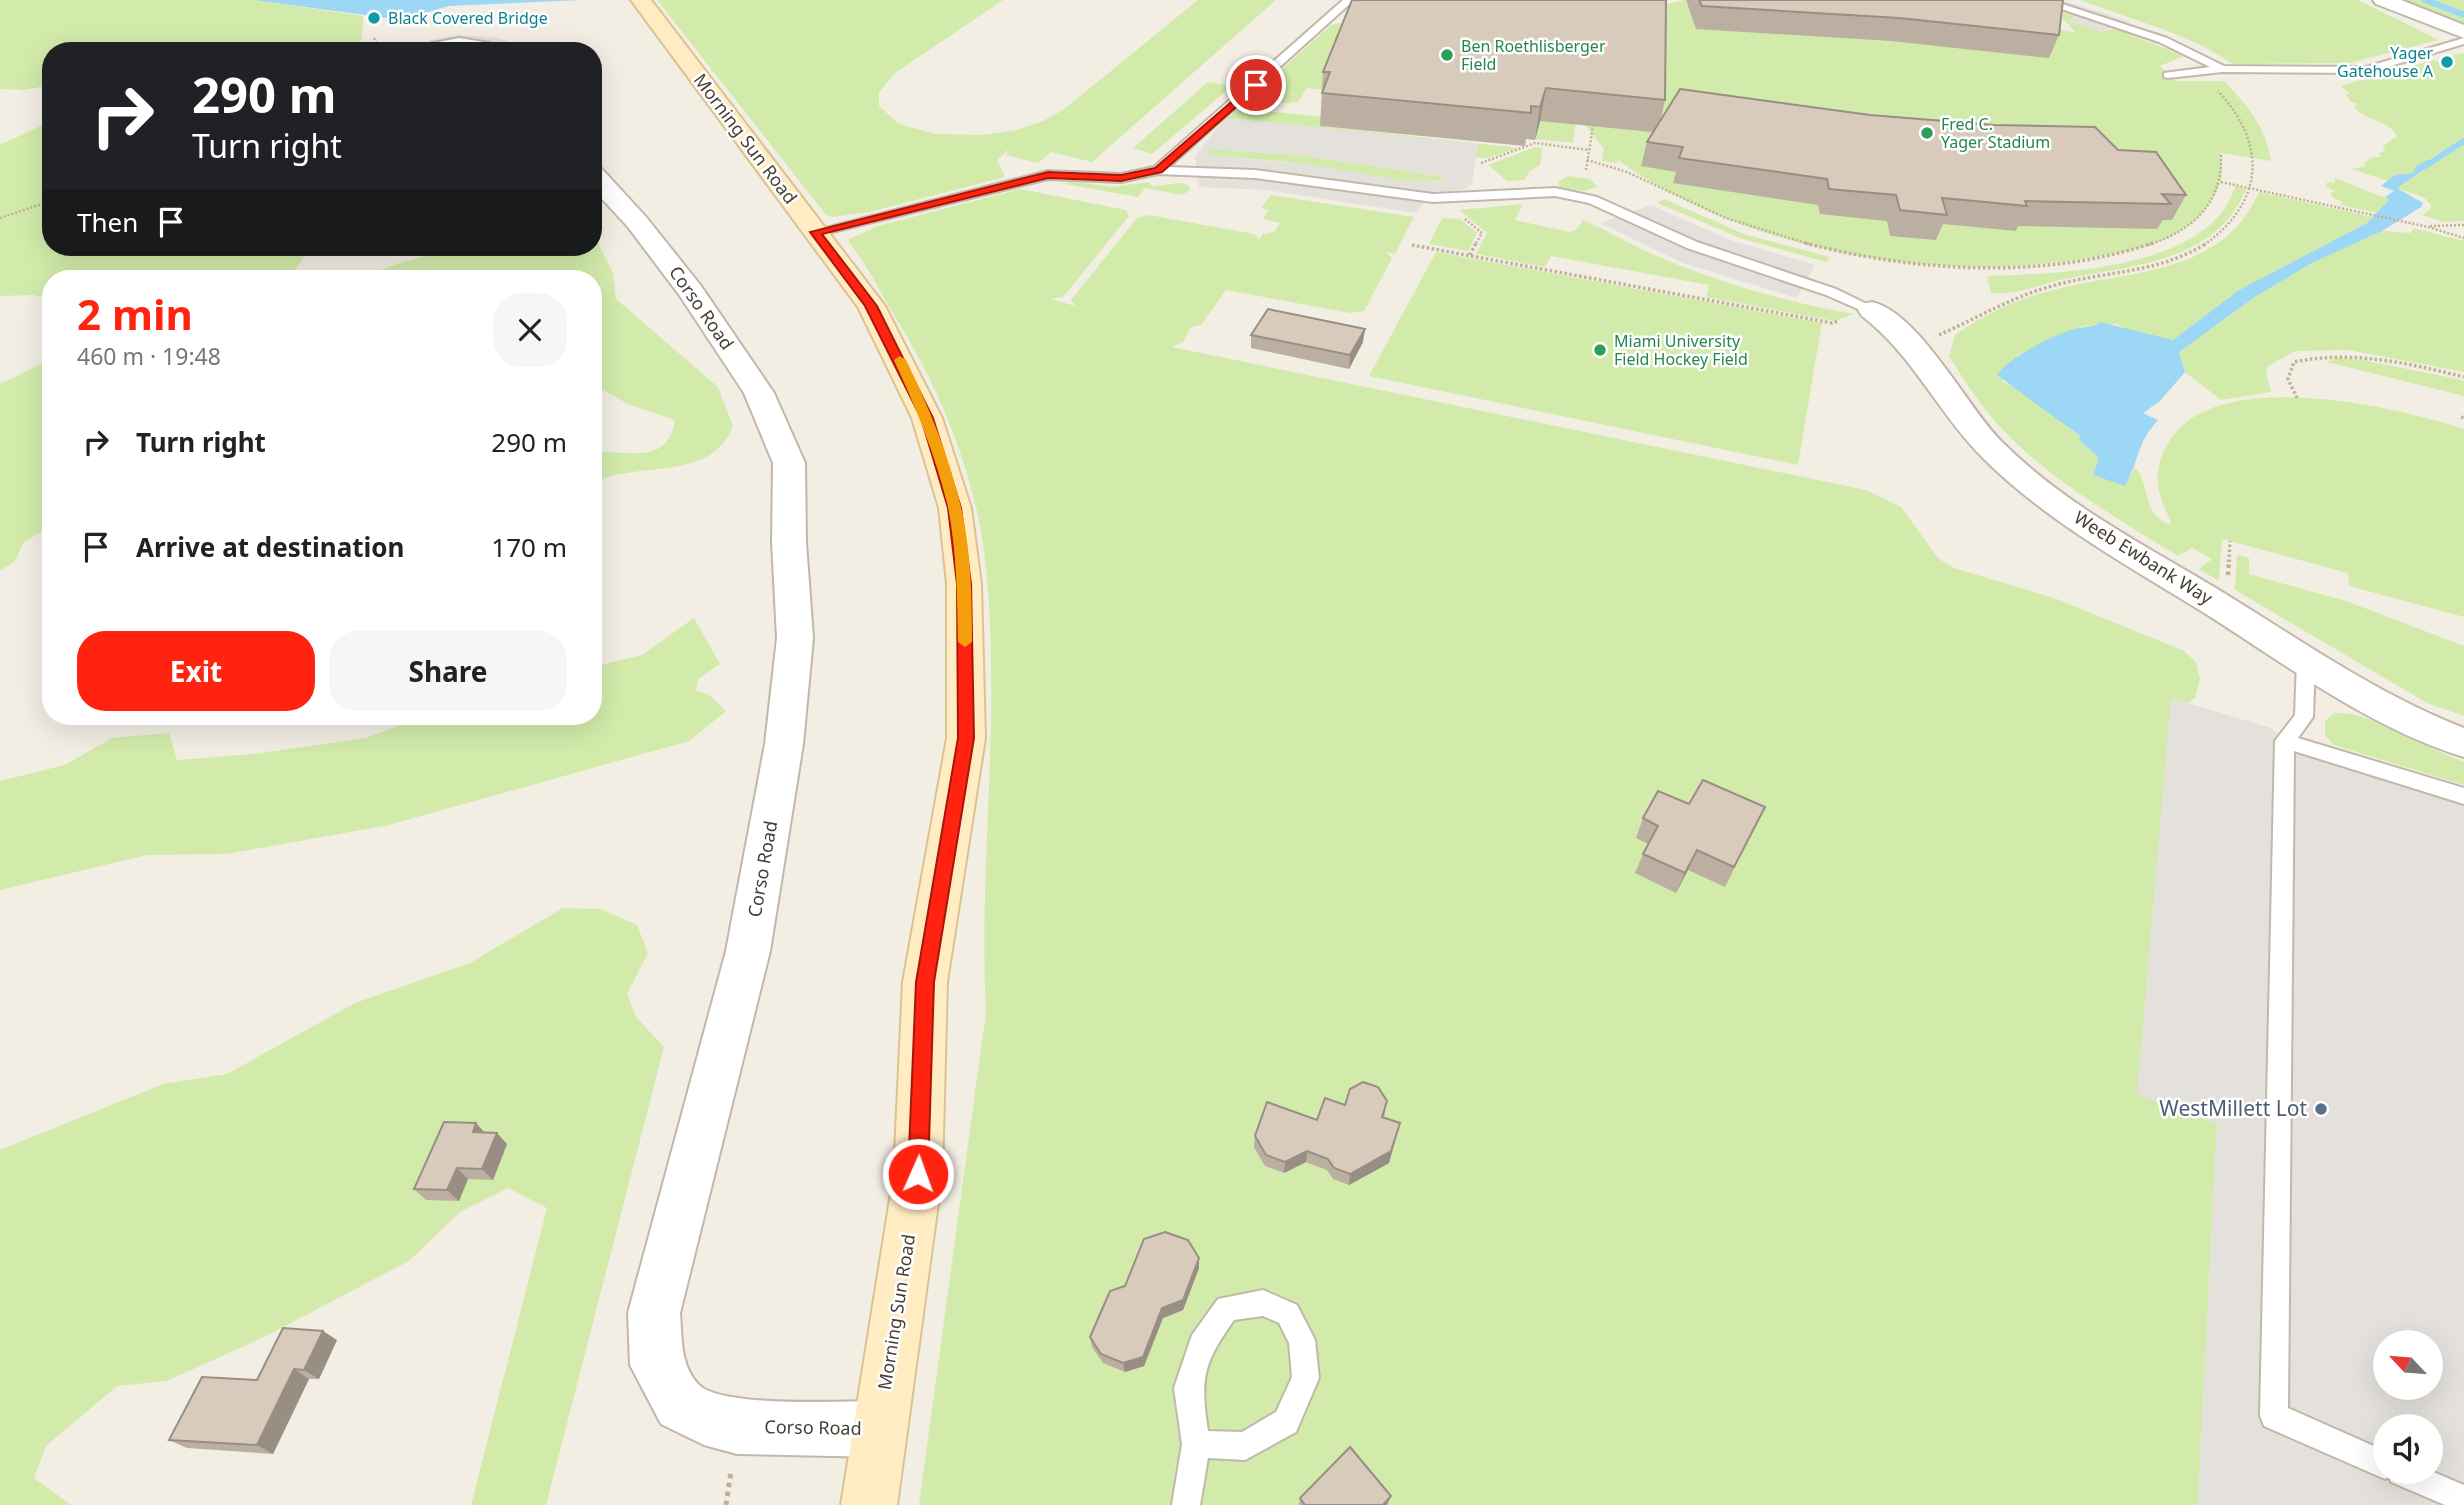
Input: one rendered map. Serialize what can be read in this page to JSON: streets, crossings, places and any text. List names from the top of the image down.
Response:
{
  "streets": {
    "main road": ["Morning Sun Road"],
    "street": ["Corso Road", "Weeb Ewbank Way"]
  },
  "crossings": [
    ["Morning Sun Road", "Corso Road"]
  ],
  "places": [
    "Black Covered Bridge",
    "Ben Roethlisberger Field",
    "Yager Gatehouse A",
    "Fred C. Yager Stadium",
    "Miami University Field Hockey Field",
    "WestMillett Lot"
  ],
  "north": "top left",
  "page": {
    "turn": ["290 m", "Turn right"],
    "then": "Then",
    "heading": ["2 min", "460 m · 19:48"],
    "list": [
      {
        "name": "Turn right",
        "value": "290 m"
      },
      {
        "name": "Arrive at destination",
        "value": "170 m"
      }
    ],
    "buttons": ["Exit", "Share"]
  }
}
